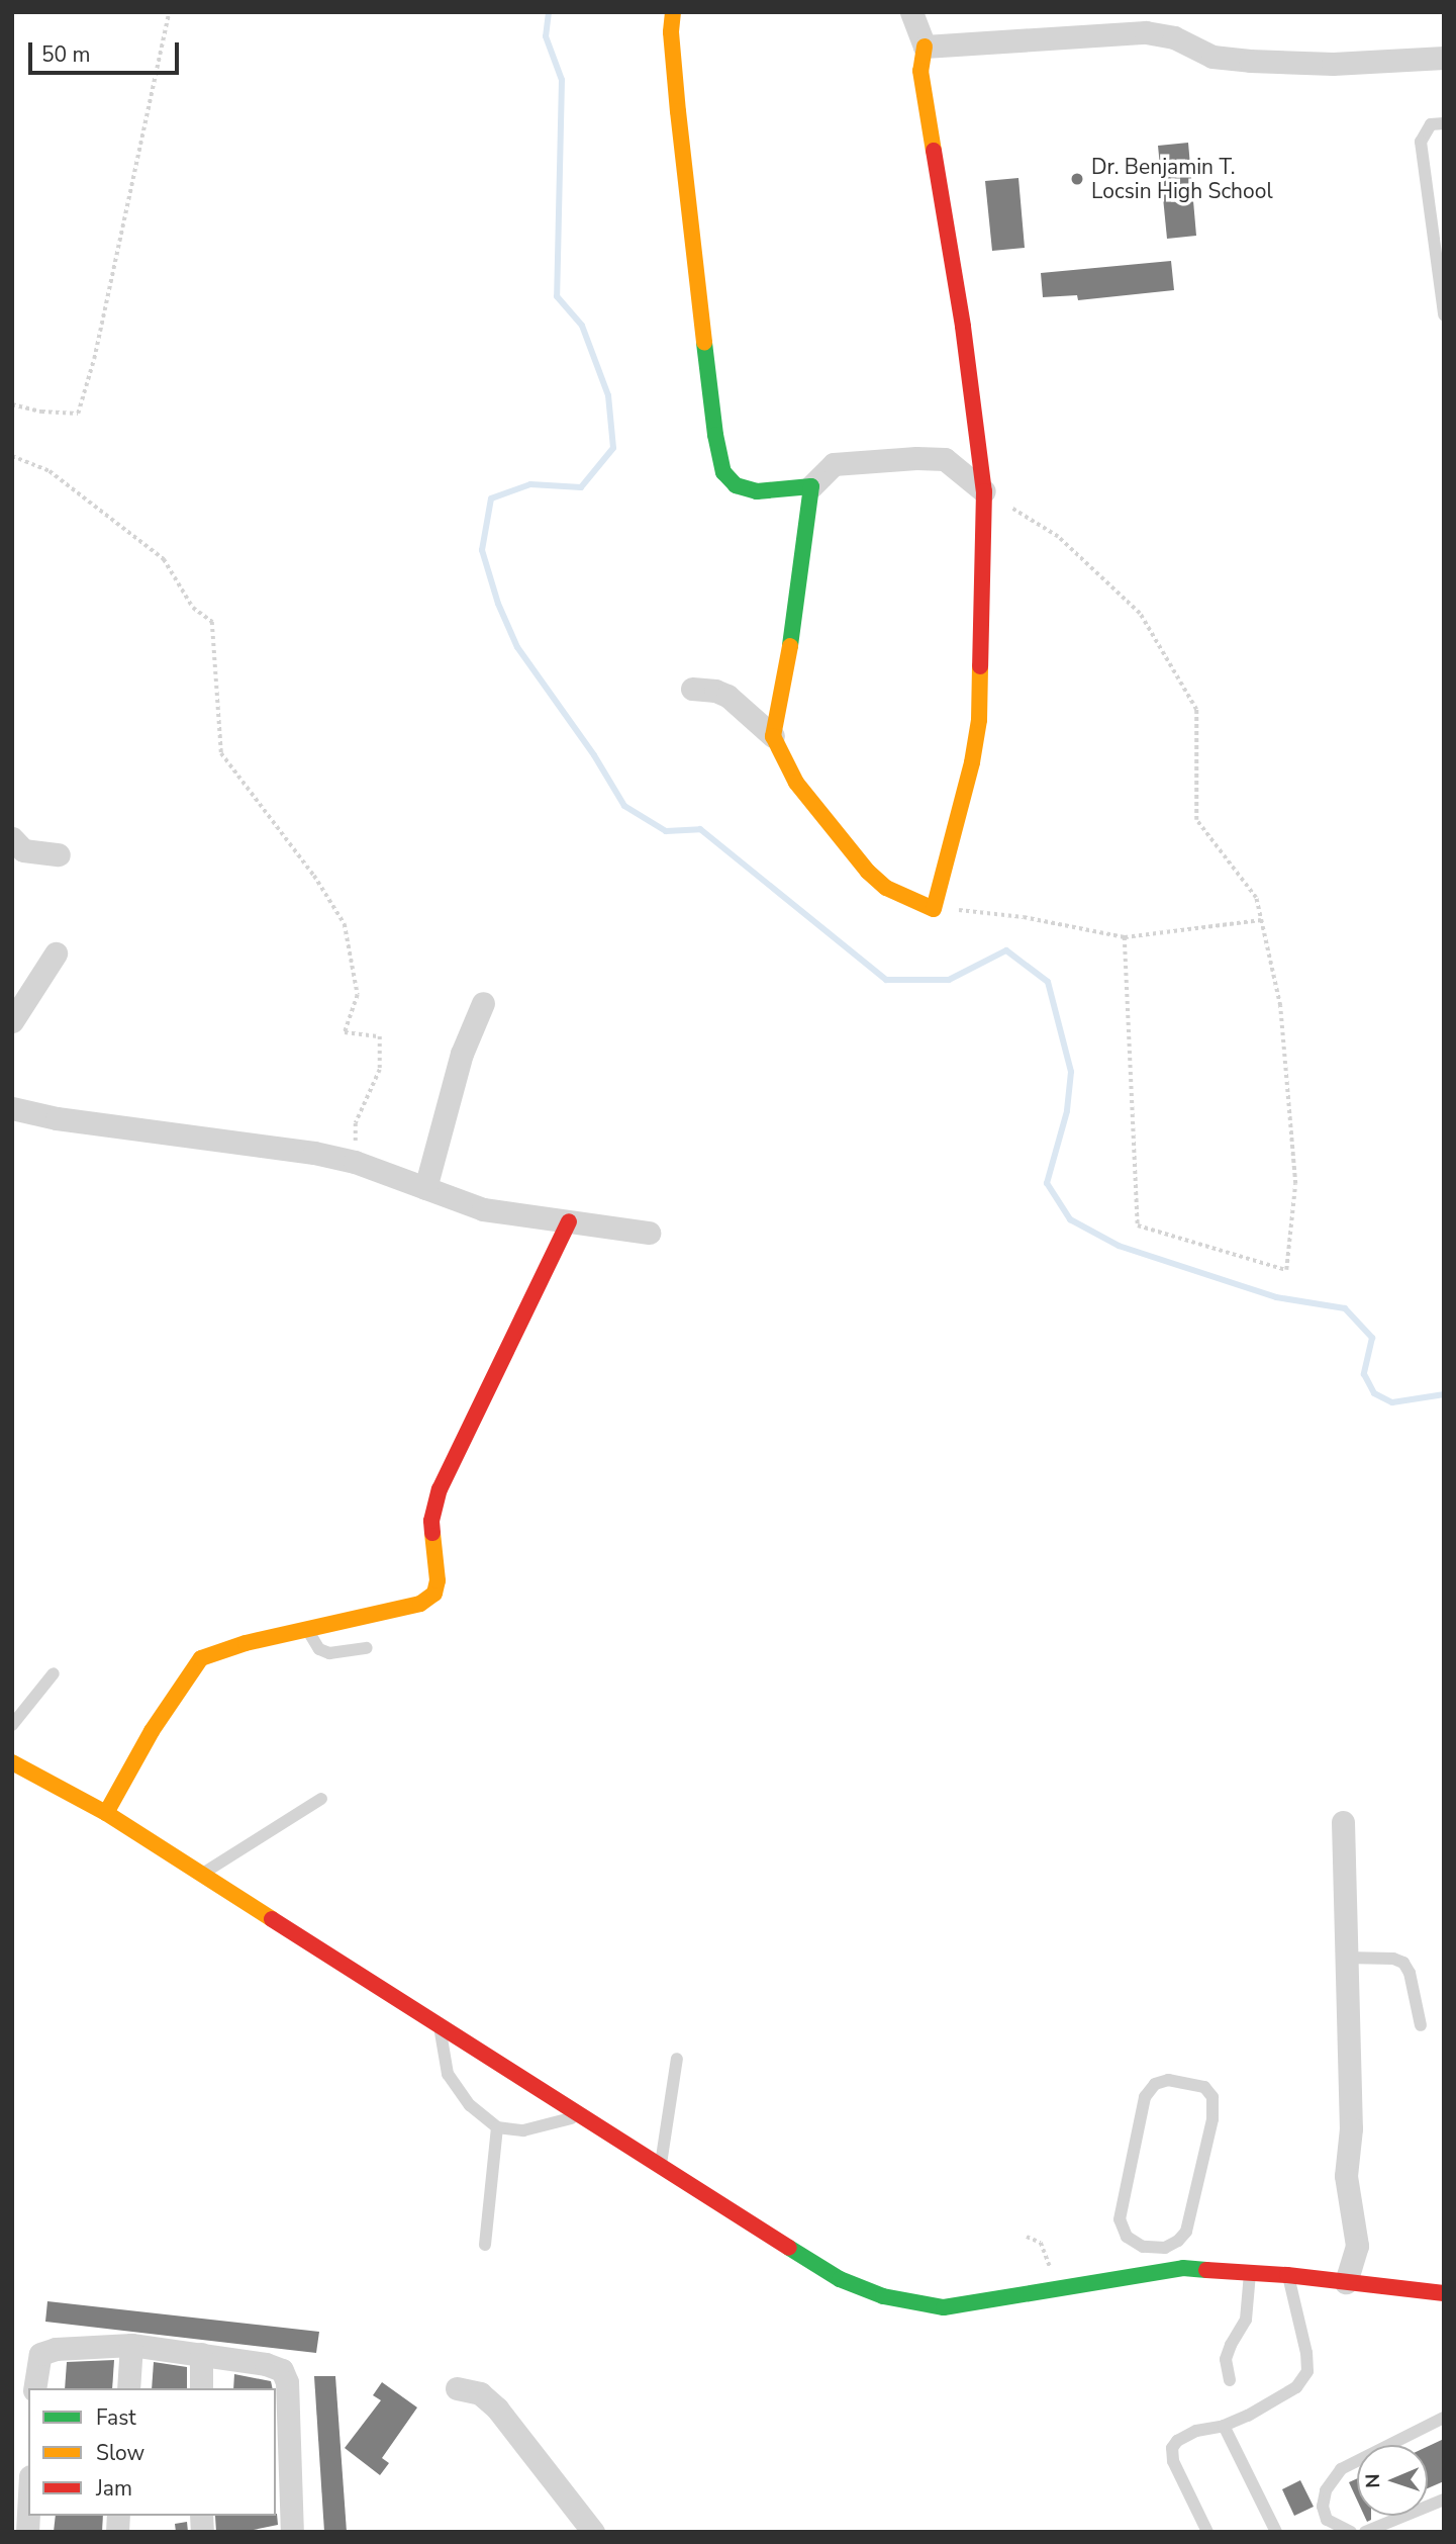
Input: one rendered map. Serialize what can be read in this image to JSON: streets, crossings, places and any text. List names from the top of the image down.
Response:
{
  "places": ["Dr. Benjamin T. Locsin High School"],
  "legend": ["Fast", "Slow", "Jam"],
  "scale_bar": "50 m",
  "north": "left"
}
